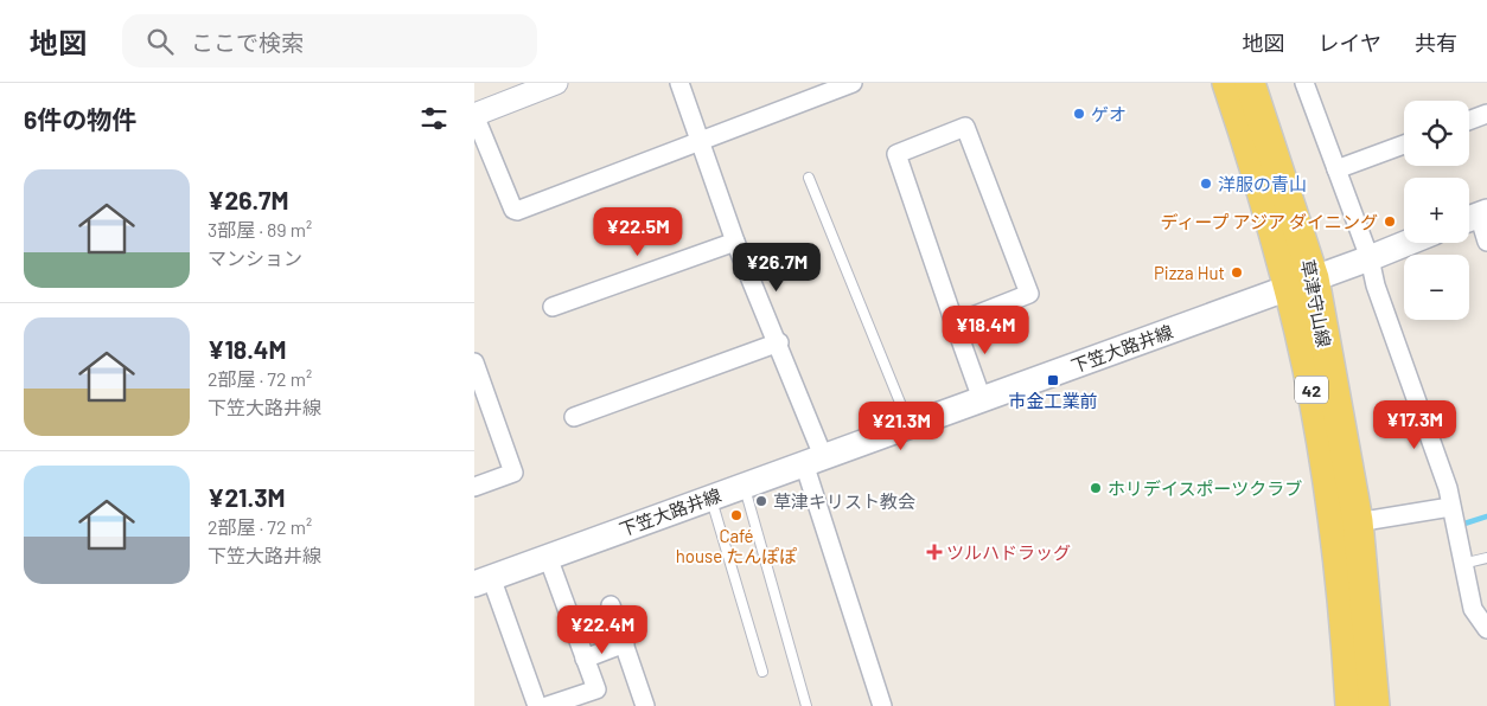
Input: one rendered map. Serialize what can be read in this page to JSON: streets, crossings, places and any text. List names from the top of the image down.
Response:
{
  "streets": {
    "main road": ["草津守山線", "下笠大路井線", "42"]
  },
  "crossings": [
    ["草津守山線", "下笠大路井線"]
  ],
  "places": {
    "other": [
      "ゲオ",
      "洋服の青山",
      "ディープ アジア ダイニング",
      "Pizza Hut",
      "ホリデイスポーツクラブ",
      "草津キリスト教会",
      "Café house たんぽぽ"
    ],
    "transit": ["市金工業前"],
    "health": ["ツルハドラッグ"]
  },
  "page": {
    "header": "地図",
    "search": "ここで検索",
    "nav": ["地図", "レイヤ", "共有"],
    "heading": "6件の物件",
    "map_buttons": ["+", "−"],
    "list": [
      {
        "name": "¥26.7M",
        "note": "3部屋 · 89 m² · マンション"
      },
      {
        "name": "¥18.4M",
        "note": "2部屋 · 72 m² · 下笠大路井線"
      },
      {
        "name": "¥21.3M",
        "note": "2部屋 · 72 m² · 下笠大路井線"
      }
    ],
    "price": [
      "¥22.5M",
      "¥26.7M",
      "¥18.4M",
      "¥17.3M",
      "¥21.3M",
      "¥22.4M"
    ]
  }
}
